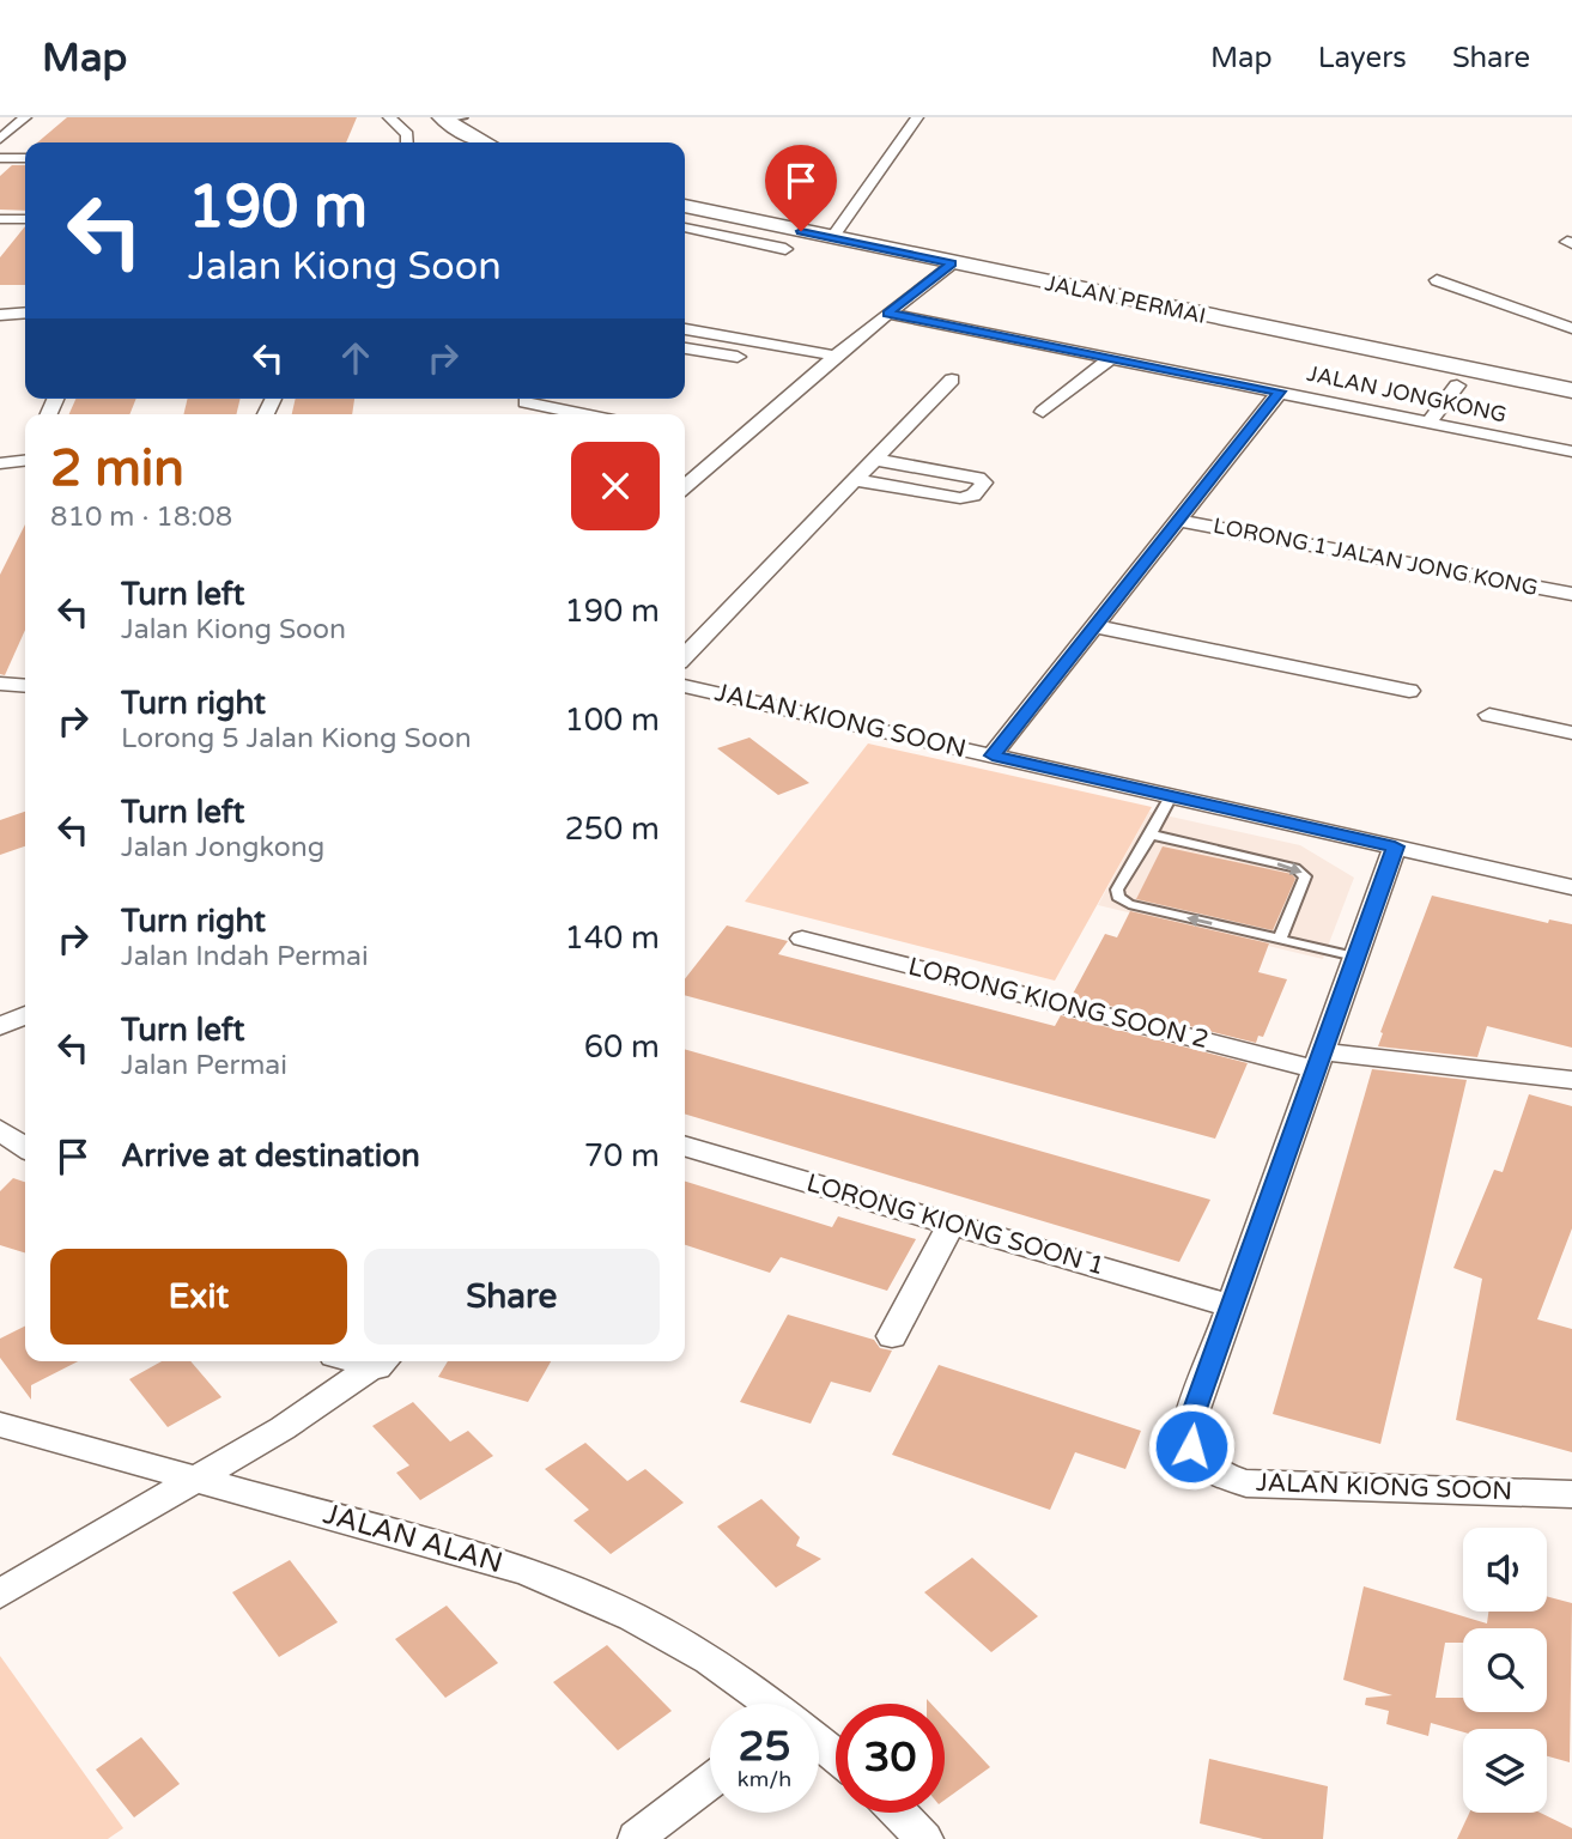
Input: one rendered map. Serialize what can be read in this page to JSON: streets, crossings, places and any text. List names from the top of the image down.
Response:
{
  "streets": {
    "street": [
      "JALAN PERMAI",
      "JALAN JONGKONG",
      "LORONG 1 JALAN JONG KONG",
      "JALAN KIONG SOON",
      "LORONG KIONG SOON 2",
      "LORONG KIONG SOON 1",
      "JALAN ALAN"
    ]
  },
  "crossings": [
    ["JALAN KIONG SOON", "LORONG KIONG SOON 2"],
    ["JALAN KIONG SOON", "LORONG KIONG SOON 1"]
  ],
  "page": {
    "header": "Map",
    "nav": ["Map", "Layers", "Share"],
    "turn": ["190 m", "Jalan Kiong Soon"],
    "heading": ["2 min", "810 m · 18:08"],
    "list": [
      {
        "name": "Turn left",
        "note": "Jalan Kiong Soon",
        "value": "190 m"
      },
      {
        "name": "Turn right",
        "note": "Lorong 5 Jalan Kiong Soon",
        "value": "100 m"
      },
      {
        "name": "Turn left",
        "note": "Jalan Jongkong",
        "value": "250 m"
      },
      {
        "name": "Turn right",
        "note": "Jalan Indah Permai",
        "value": "140 m"
      },
      {
        "name": "Turn left",
        "note": "Jalan Permai",
        "value": "60 m"
      },
      {
        "name": "Arrive at destination",
        "value": "70 m"
      }
    ],
    "buttons": ["Exit", "Share"],
    "speed": "25 km/h",
    "limit": "30"
  }
}
